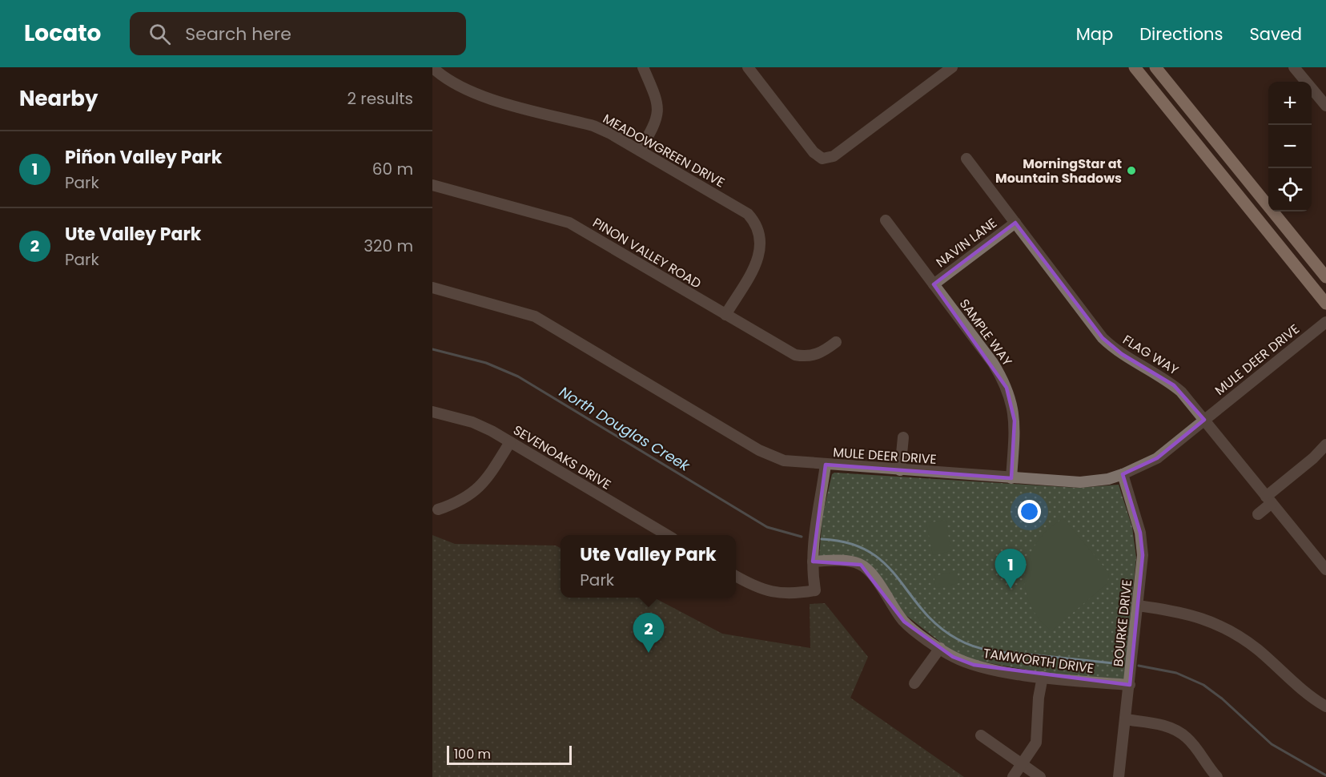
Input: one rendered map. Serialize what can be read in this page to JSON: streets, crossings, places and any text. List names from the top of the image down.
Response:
{
  "streets": {
    "street": [
      "MEADOWGREEN DRIVE",
      "NAVIN LANE",
      "PINON VALLEY ROAD",
      "SAMPLE WAY",
      "FLAG WAY",
      "MULE DEER DRIVE",
      "SEVENOAKS DRIVE",
      "BOURKE DRIVE",
      "TAMWORTH DRIVE"
    ]
  },
  "crossings": [
    ["MEADOWGREEN DRIVE", "PINON VALLEY ROAD"],
    ["NAVIN LANE", "SAMPLE WAY"],
    ["NAVIN LANE", "FLAG WAY"],
    ["SAMPLE WAY", "MULE DEER DRIVE"],
    ["FLAG WAY", "MULE DEER DRIVE"],
    ["MULE DEER DRIVE", "BOURKE DRIVE"],
    ["BOURKE DRIVE", "TAMWORTH DRIVE"]
  ],
  "water": ["North Douglas Creek"],
  "places": ["MorningStar at Mountain Shadows"],
  "scale_bar": "100 m",
  "page": {
    "header": "Locato",
    "search": "Search here",
    "nav": ["Map", "Directions", "Saved"],
    "heading": ["Nearby", "2 results"],
    "map_buttons": ["+", "−"],
    "list": [
      {
        "mark": "1",
        "name": "Piñon Valley Park",
        "note": "Park",
        "value": "60 m"
      },
      {
        "mark": "2",
        "name": "Ute Valley Park",
        "note": "Park",
        "value": "320 m"
      }
    ],
    "popup": ["Ute Valley Park", "Park"],
    "pins": ["1", "2"],
    "scale": "100 m"
  }
}
